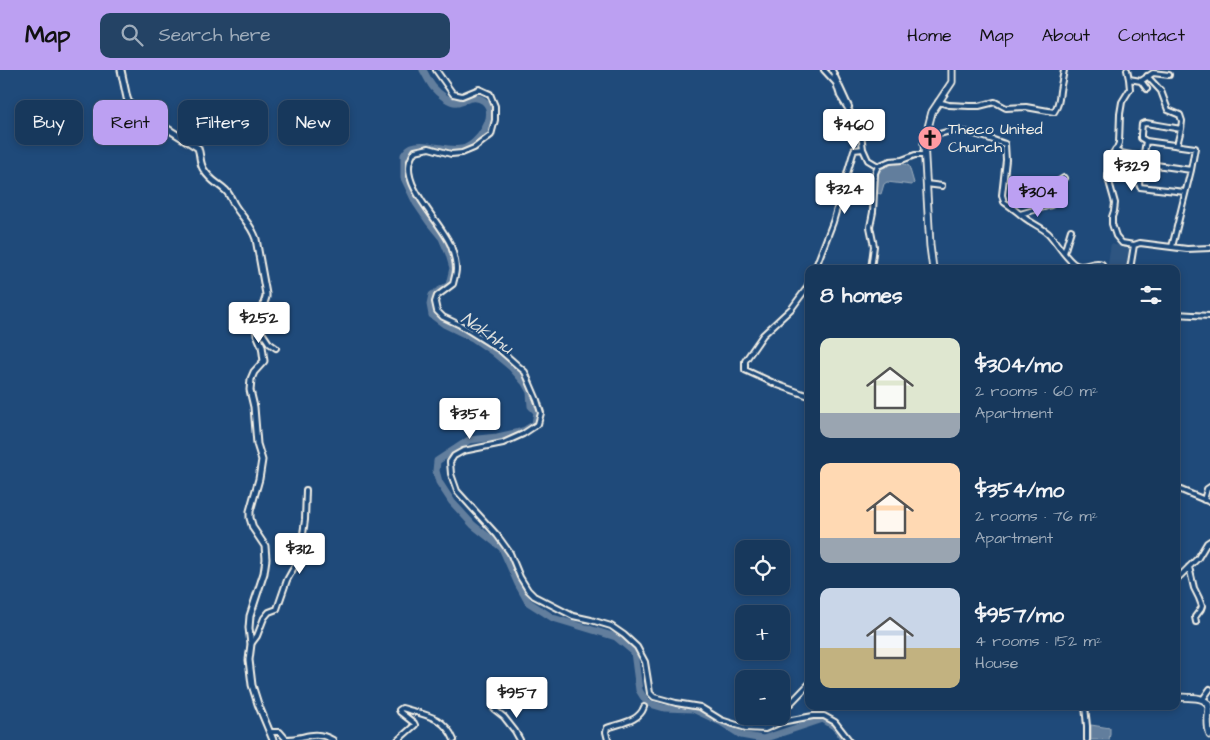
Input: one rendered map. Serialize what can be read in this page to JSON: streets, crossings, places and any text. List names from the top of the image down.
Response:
{
  "water": ["Nakhhu"],
  "places": {
    "church": ["Theco United Church"]
  },
  "page": {
    "header": "Map",
    "search": "Search here",
    "nav": [
      "Home",
      "Map",
      "About",
      "Contact"
    ],
    "chip": [
      "Buy",
      "Rent",
      "Filters",
      "New"
    ],
    "price": [
      "$460",
      "$329",
      "$324",
      "$304",
      "$252",
      "$354",
      "$312",
      "$957"
    ],
    "heading": "8 homes",
    "list": [
      {
        "name": "$304/mo",
        "note": "2 rooms · 60 m² · Apartment"
      },
      {
        "name": "$354/mo",
        "note": "2 rooms · 76 m² · Apartment"
      },
      {
        "name": "$957/mo",
        "note": "4 rooms · 152 m² · House"
      }
    ],
    "map_buttons": ["+", "−"]
  }
}
